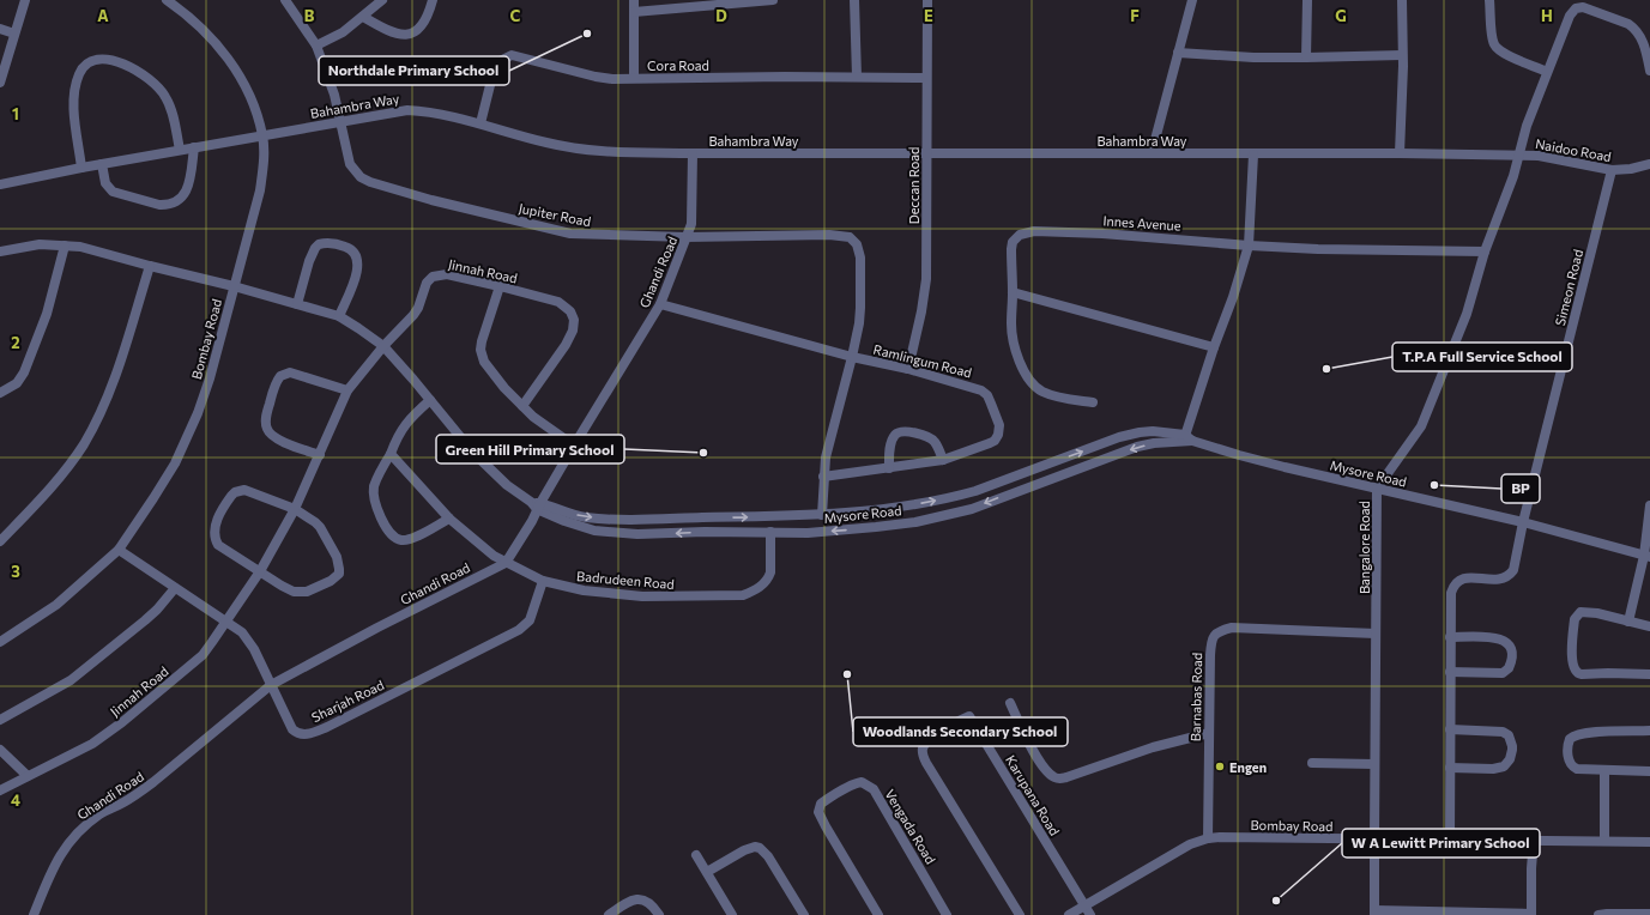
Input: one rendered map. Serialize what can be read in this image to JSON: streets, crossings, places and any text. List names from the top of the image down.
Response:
{
  "streets": {
    "street": [
      "Cora Road",
      "Bahambra Way",
      "Naidoo Road",
      "Deccan Road",
      "Jupiter Road",
      "Innes Avenue",
      "Jinnah Road",
      "Ghandi Road",
      "Simeon Road",
      "Bombay Road",
      "Ramlingum Road",
      "Mysore Road",
      "Bangalore Road",
      "Badrudeen Road",
      "Barnabas Road",
      "Sharjah Road",
      "Karupana Road",
      "Vengada Road"
    ]
  },
  "crossings": [
    ["Cora Road", "Bahambra Way"],
    ["Cora Road", "Deccan Road"],
    ["Bahambra Way", "Naidoo Road"],
    ["Bahambra Way", "Deccan Road"],
    ["Bahambra Way", "Jupiter Road"],
    ["Bahambra Way", "Ghandi Road"],
    ["Bahambra Way", "Bombay Road"],
    ["Bahambra Way", "Bangalore Road"],
    ["Naidoo Road", "Simeon Road"],
    ["Naidoo Road", "Bangalore Road"],
    ["Deccan Road", "Ramlingum Road"],
    ["Jupiter Road", "Ghandi Road"],
    ["Jupiter Road", "Ramlingum Road"],
    ["Innes Avenue", "Bangalore Road"],
    ["Jinnah Road", "Mysore Road"],
    ["Jinnah Road", "Sharjah Road"],
    ["Ghandi Road", "Ramlingum Road"],
    ["Ghandi Road", "Mysore Road"],
    ["Ghandi Road", "Badrudeen Road"],
    ["Ghandi Road", "Sharjah Road"],
    ["Simeon Road", "Mysore Road"],
    ["Bombay Road", "Mysore Road"],
    ["Bombay Road", "Bangalore Road"],
    ["Bombay Road", "Barnabas Road"],
    ["Bombay Road", "Sharjah Road"],
    ["Bombay Road", "Karupana Road"],
    ["Mysore Road", "Bangalore Road"],
    ["Mysore Road", "Badrudeen Road"],
    ["Bangalore Road", "Barnabas Road"],
    ["Badrudeen Road", "Sharjah Road"]
  ],
  "places": [
    "Northdale Primary School",
    "T.P.A Full Service School",
    "Green Hill Primary School",
    "BP",
    "Woodlands Secondary School",
    "Engen",
    "W A Lewitt Primary School"
  ],
  "grid": {
    "columns": [
      "A",
      "B",
      "C",
      "D",
      "E",
      "F",
      "G",
      "H"
    ],
    "rows": [
      "1",
      "2",
      "3",
      "4"
    ]
  }
}
